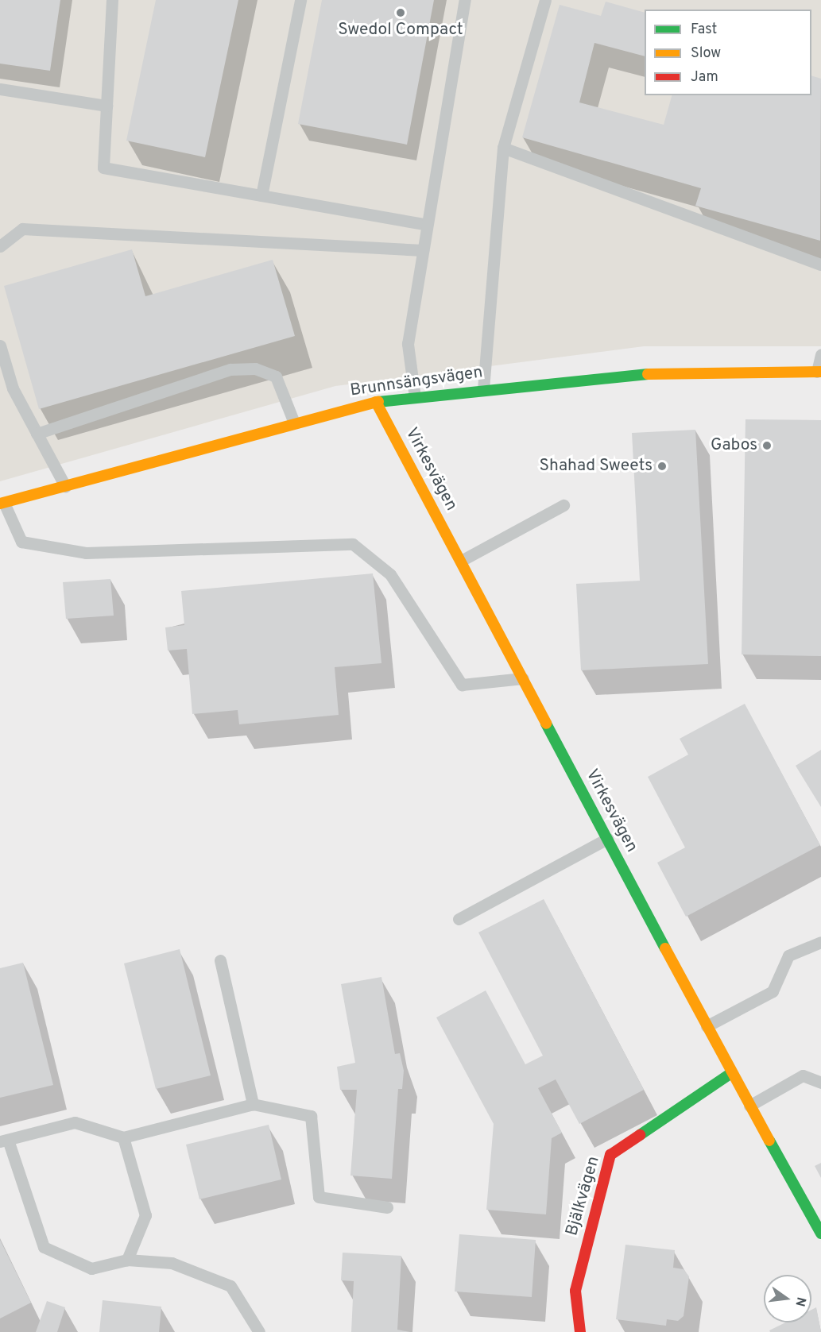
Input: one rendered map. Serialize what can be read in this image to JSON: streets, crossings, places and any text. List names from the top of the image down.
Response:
{
  "streets": {
    "street": ["Brunnsängsvägen", "Virkesvägen", "Bjälkvägen"]
  },
  "crossings": [
    ["Brunnsängsvägen", "Virkesvägen"],
    ["Virkesvägen", "Bjälkvägen"]
  ],
  "places": ["Swedol Compact", "Gabos", "Shahad Sweets"],
  "legend": ["Fast", "Slow", "Jam"],
  "north": "right"
}
